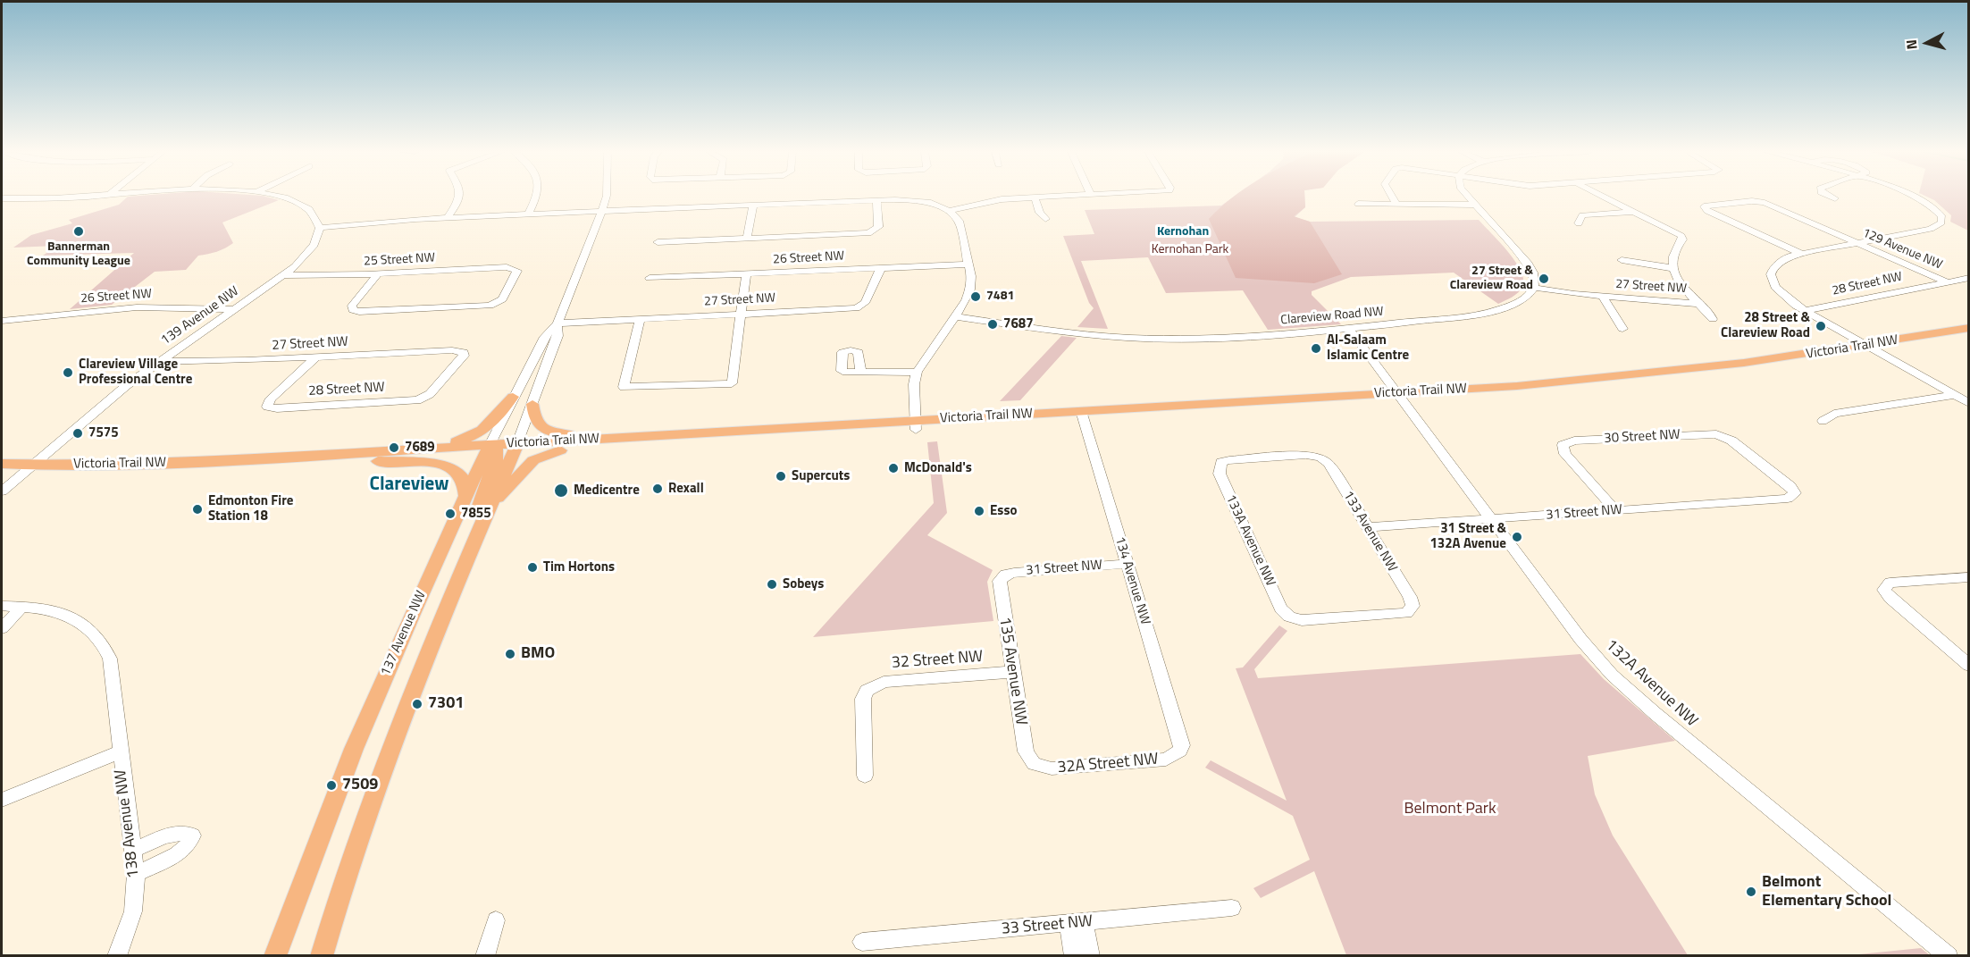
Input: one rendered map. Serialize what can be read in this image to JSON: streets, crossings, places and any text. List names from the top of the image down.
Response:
{
  "streets": {
    "main road": ["Victoria Trail NW", "137 Avenue NW"],
    "street": [
      "129 Avenue NW",
      "26 Street NW",
      "25 Street NW",
      "28 Street NW",
      "27 Street NW",
      "139 Avenue NW",
      "Clareview Road NW",
      "30 Street NW",
      "31 Street NW",
      "133 Avenue NW",
      "133A Avenue NW",
      "134 Avenue NW",
      "32 Street NW",
      "135 Avenue NW",
      "132A Avenue NW",
      "32A Street NW",
      "138 Avenue NW",
      "33 Street NW"
    ]
  },
  "crossings": [
    ["129 Avenue NW", "28 Street NW"],
    ["26 Street NW", "27 Street NW"],
    ["26 Street NW", "139 Avenue NW"],
    ["25 Street NW", "139 Avenue NW"],
    ["28 Street NW", "27 Street NW"],
    ["27 Street NW", "139 Avenue NW"],
    ["27 Street NW", "Clareview Road NW"],
    ["27 Street NW", "137 Avenue NW"],
    ["139 Avenue NW", "Victoria Trail NW"],
    ["Clareview Road NW", "132A Avenue NW"],
    ["Victoria Trail NW", "134 Avenue NW"],
    ["Victoria Trail NW", "137 Avenue NW"],
    ["Victoria Trail NW", "132A Avenue NW"],
    ["30 Street NW", "31 Street NW"],
    ["31 Street NW", "133 Avenue NW"],
    ["31 Street NW", "134 Avenue NW"],
    ["31 Street NW", "135 Avenue NW"],
    ["31 Street NW", "132A Avenue NW"],
    ["133 Avenue NW", "133A Avenue NW"],
    ["134 Avenue NW", "32A Street NW"],
    ["32 Street NW", "135 Avenue NW"],
    ["135 Avenue NW", "32A Street NW"]
  ],
  "districts": ["Kernohan", "Clareview"],
  "parks": ["Kernohan Park", "Belmont Park"],
  "places": [
    "Bannerman Community League",
    "27 Street & Clareview Road",
    "7481",
    "7687",
    "28 Street & Clareview Road",
    "Al-Salaam Islamic Centre",
    "Clareview Village Professional Centre",
    "7575",
    "7689",
    "McDonald's",
    "Supercuts",
    "Rexall",
    "Medicentre",
    "Edmonton Fire Station 18",
    "Esso",
    "7855",
    "31 Street & 132A Avenue",
    "Tim Hortons",
    "Sobeys",
    "BMO",
    "7301",
    "7509",
    "Belmont Elementary School"
  ],
  "north": "left"
}
